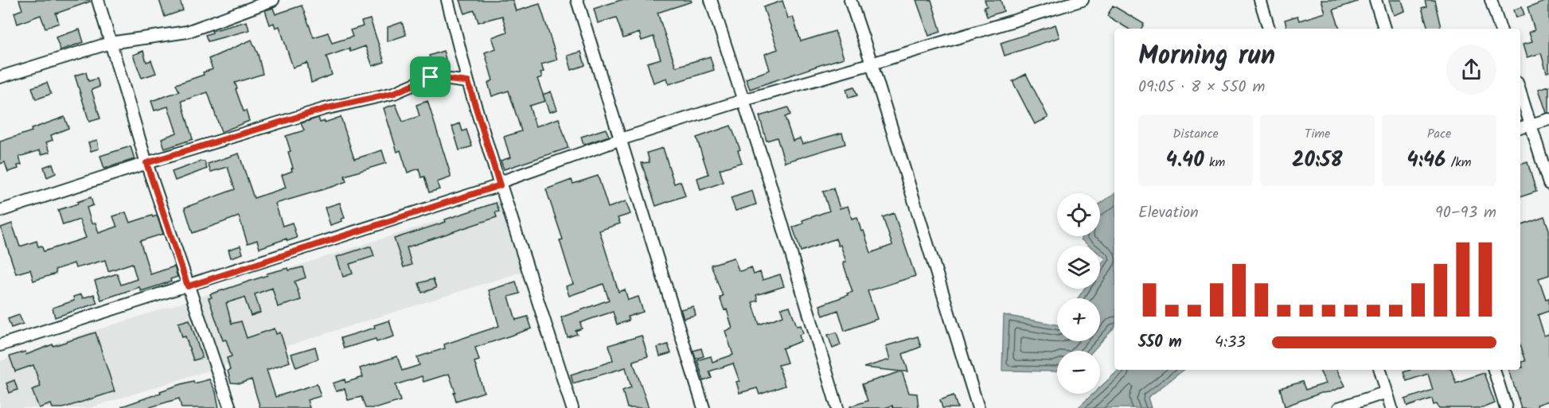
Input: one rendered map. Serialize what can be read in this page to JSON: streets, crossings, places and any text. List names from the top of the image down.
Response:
{
  "page": {
    "heading": ["Morning run", "09:05 · 8 × 550 m"],
    "stats": [
      ["Distance", "4.40 km"],
      ["Time", "20:58"],
      ["Pace", "4:46 /km"]
    ],
    "chart": ["Elevation", "90–93 m"],
    "map_buttons": ["+", "−"],
    "list": [
      {
        "name": "550 m",
        "note": "4:33"
      }
    ]
  }
}
